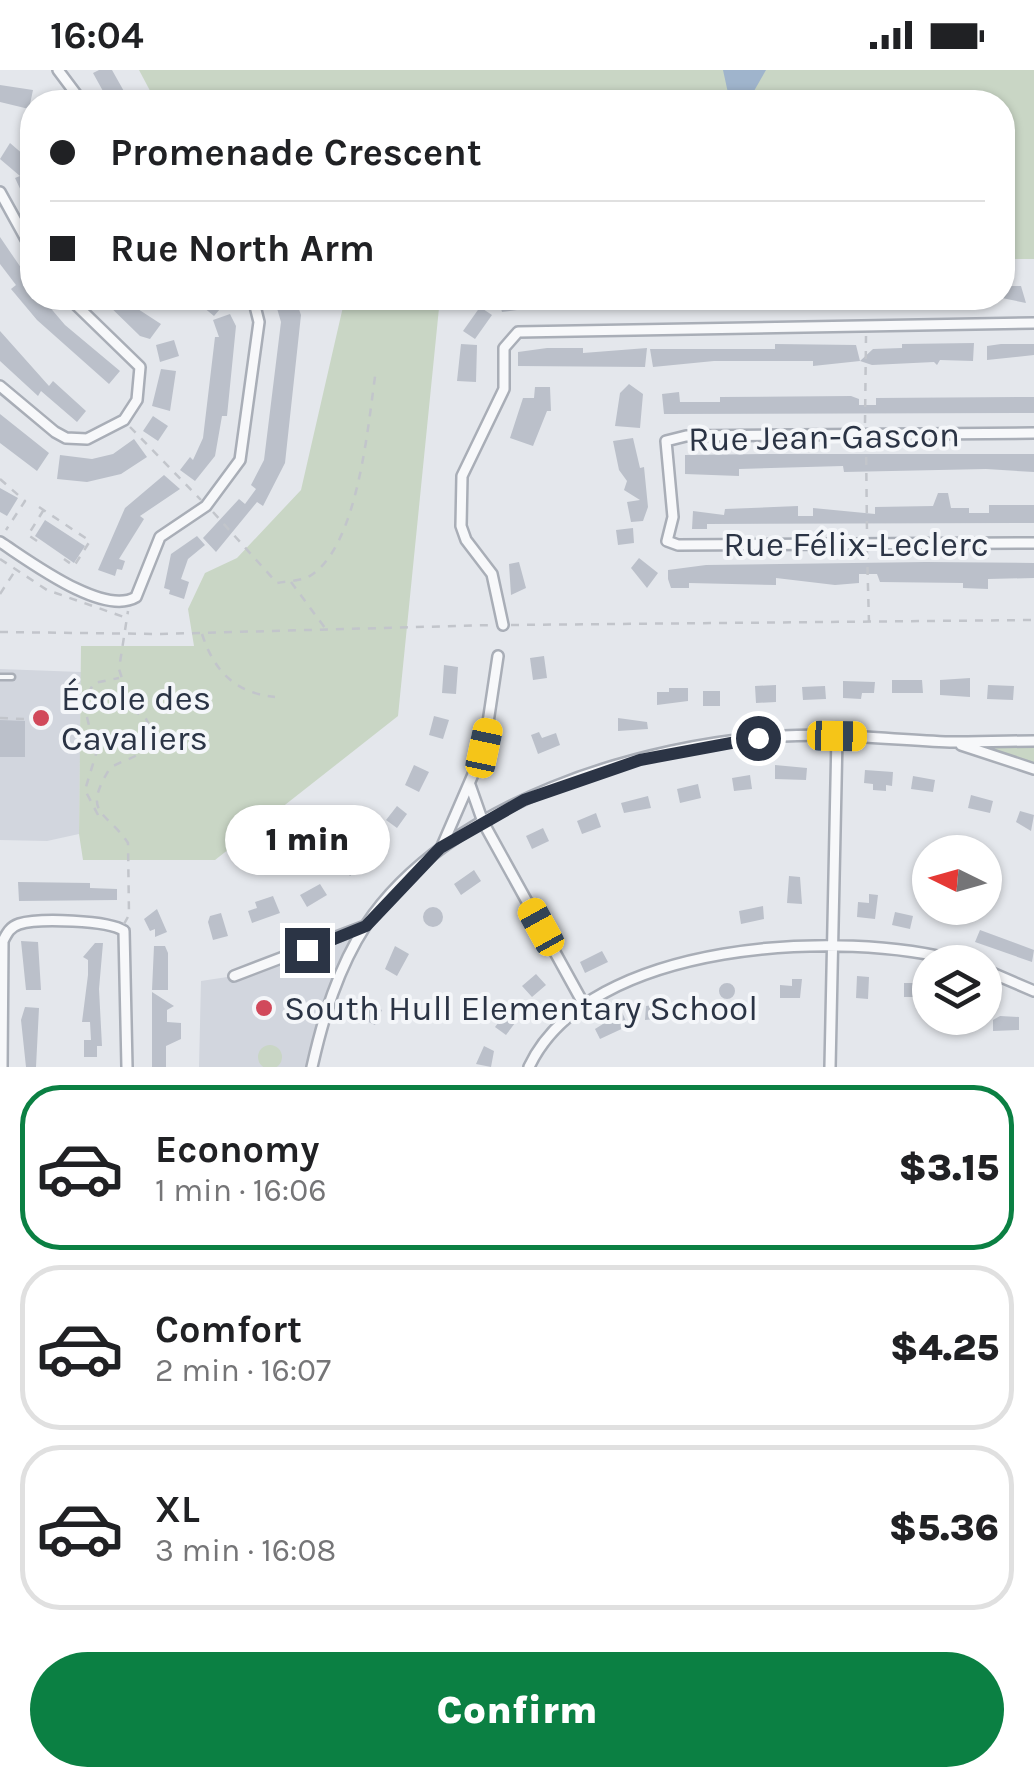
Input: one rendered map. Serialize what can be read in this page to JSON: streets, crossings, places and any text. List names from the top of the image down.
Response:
{
  "streets": {
    "street": ["Rue Jean-Gascon", "Rue Félix-Leclerc"]
  },
  "crossings": [
    ["Rue Jean-Gascon", "Rue Félix-Leclerc"]
  ],
  "places": ["École des Cavaliers", "South Hull Elementary School"],
  "north": "left",
  "page": {
    "status": "16:04",
    "banner": ["Promenade Crescent", "Rue North Arm"],
    "bubble": "1 min",
    "list": [
      {
        "name": "Economy",
        "note": "1 min · 16:06",
        "value": "$3.15"
      },
      {
        "name": "Comfort",
        "note": "2 min · 16:07",
        "value": "$4.25"
      },
      {
        "name": "XL",
        "note": "3 min · 16:08",
        "value": "$5.36"
      }
    ],
    "buttons": "Confirm"
  }
}
